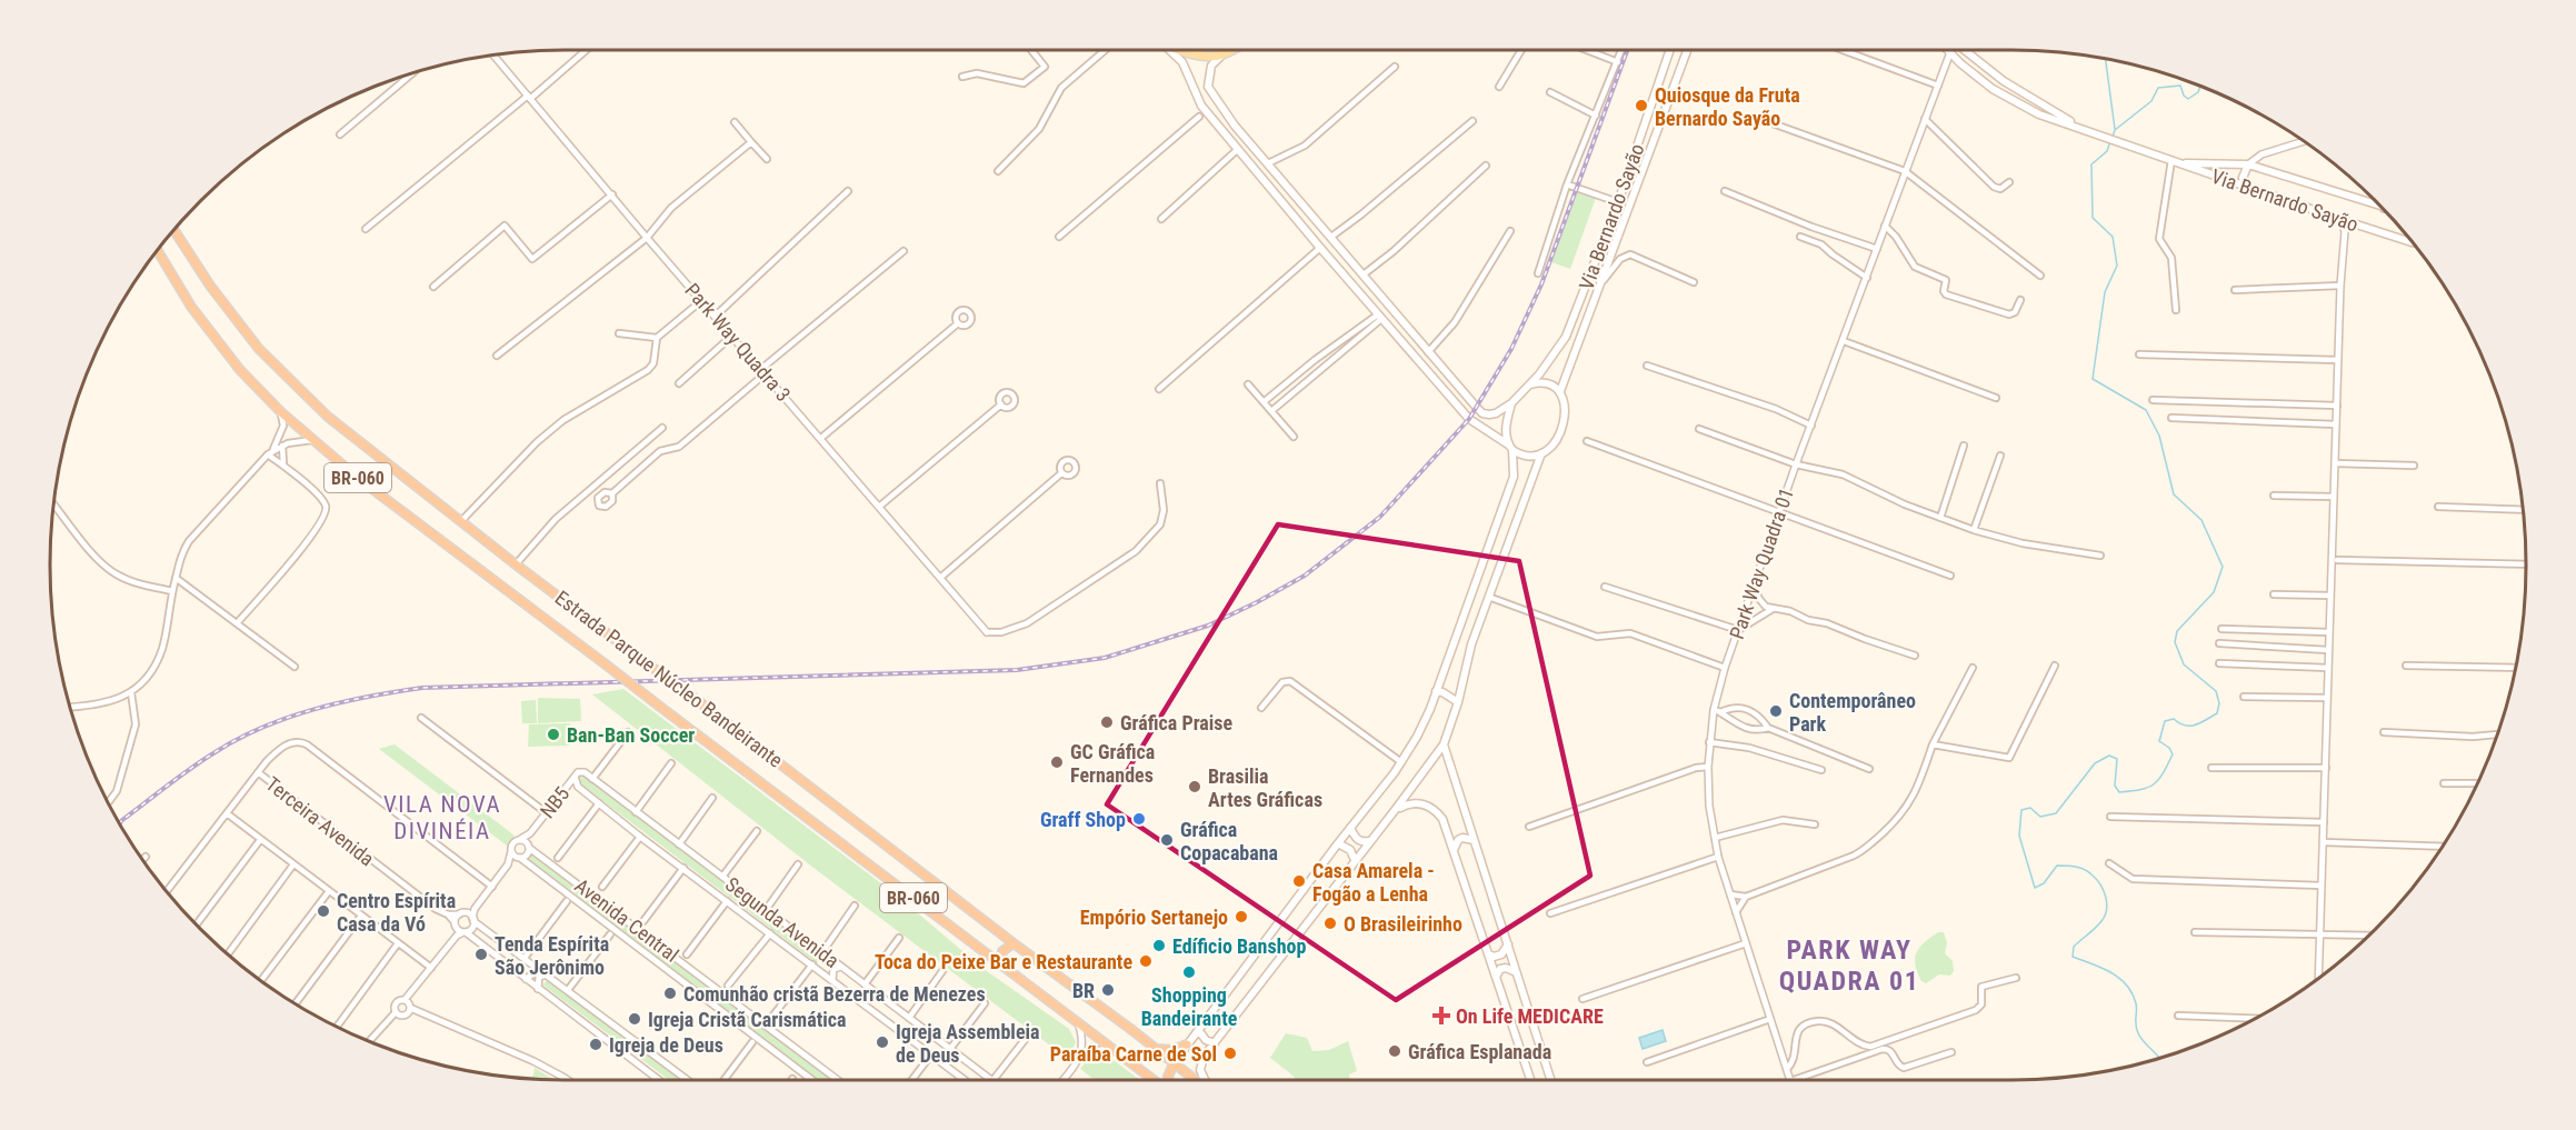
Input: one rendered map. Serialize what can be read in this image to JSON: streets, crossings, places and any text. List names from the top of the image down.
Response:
{
  "streets": {
    "highway": ["BR-060", "Estrada Parque Núcleo Bandeirante"],
    "main road": ["Via Bernardo Sayão"],
    "street": [
      "Park Way Quadra 3",
      "Park Way Quadra 01",
      "NB5",
      "Terceira Avenida",
      "Avenida Central",
      "Segunda Avenida"
    ]
  },
  "crossings": [
    ["Via Bernardo Sayão", "Park Way Quadra 01"],
    ["NB5", "Avenida Central"],
    ["NB5", "Segunda Avenida"]
  ],
  "districts": ["VILA NOVA DIVINÉIA", "PARK WAY QUADRA 01"],
  "places": {
    "other": [
      "Quiosque da Fruta Bernardo Sayão",
      "Contemporâneo Park",
      "Gráfica Praise",
      "Ban-Ban Soccer",
      "GC Gráfica Fernandes",
      "Brasilia Artes Gráficas",
      "Graff Shop",
      "Gráfica Copacabana",
      "Casa Amarela - Fogão a Lenha",
      "Centro Espírita Casa da Vó",
      "Empório Sertanejo",
      "O Brasileirinho",
      "Edíficio Banshop",
      "Tenda Espírita São Jerônimo",
      "Toca do Peixe Bar e Restaurante",
      "Shopping Bandeirante",
      "BR",
      "Comunhão cristã Bezerra de Menezes",
      "Igreja Cristã Carismática",
      "Igreja Assembleia de Deus",
      "Igreja de Deus",
      "Gráfica Esplanada",
      "Paraíba Carne de Sol"
    ],
    "health": ["On Life MEDICARE"]
  }
}
